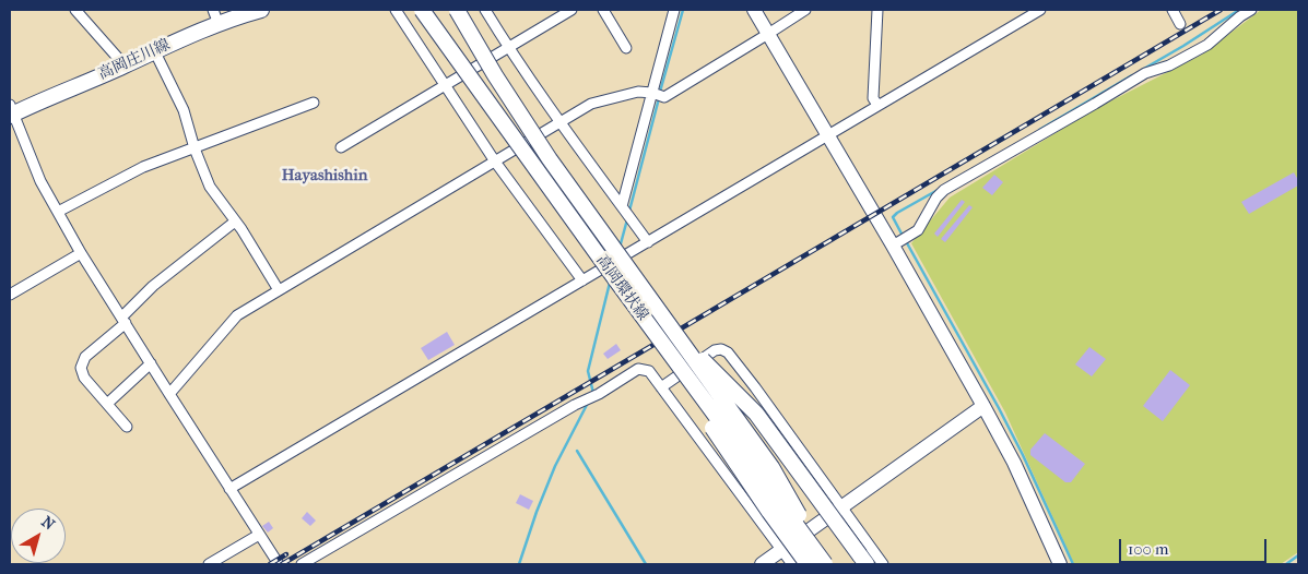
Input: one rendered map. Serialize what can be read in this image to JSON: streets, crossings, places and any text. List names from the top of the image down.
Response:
{
  "streets": {
    "main road": ["高岡庄川線", "高岡環状線"]
  },
  "districts": ["Hayashishin"],
  "scale_bar": "100 m",
  "north": "top right"
}
